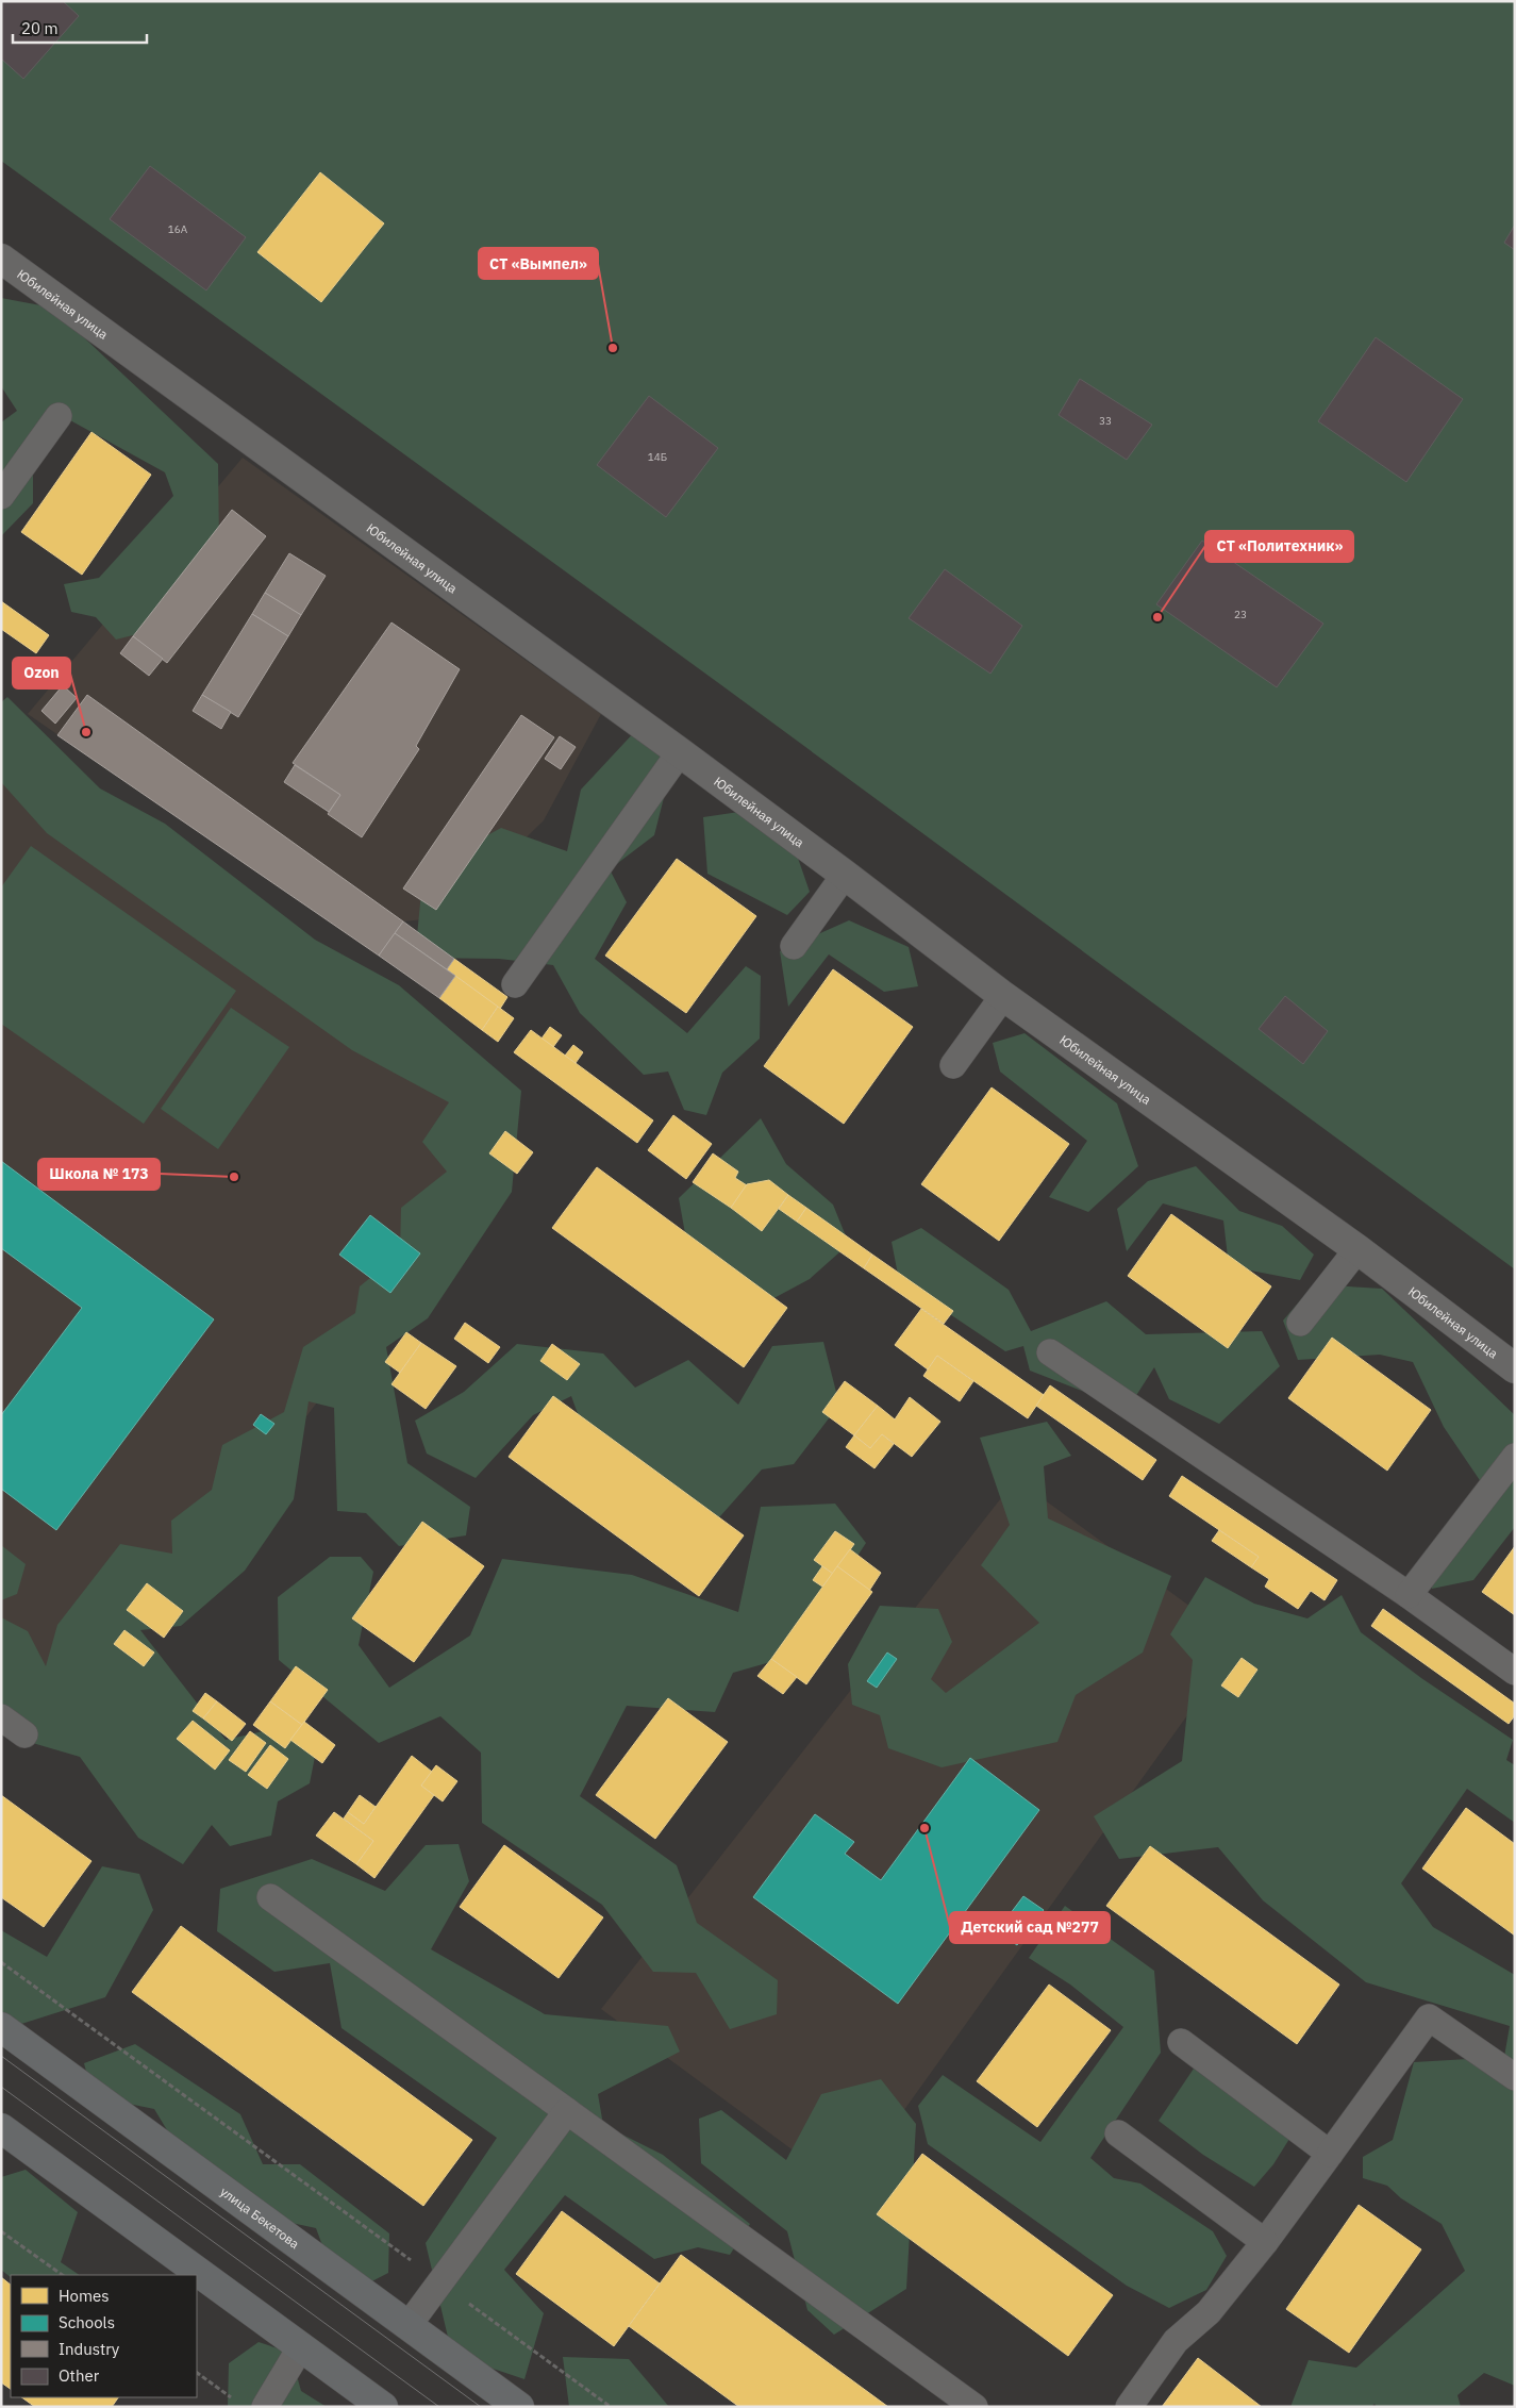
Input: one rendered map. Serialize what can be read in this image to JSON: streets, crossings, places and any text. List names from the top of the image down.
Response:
{
  "streets": {
    "main road": ["улица Бекетова"],
    "street": ["Юбилейная улица"]
  },
  "places": [
    "СТ «Вымпел»",
    "СТ «Политехник»",
    "Ozon",
    "Школа № 173",
    "Детский сад №277"
  ],
  "house_numbers": [
    "16А",
    "33",
    "14Б",
    "23"
  ],
  "legend": [
    "Homes",
    "Schools",
    "Industry",
    "Other"
  ],
  "scale_bar": "20 m"
}
